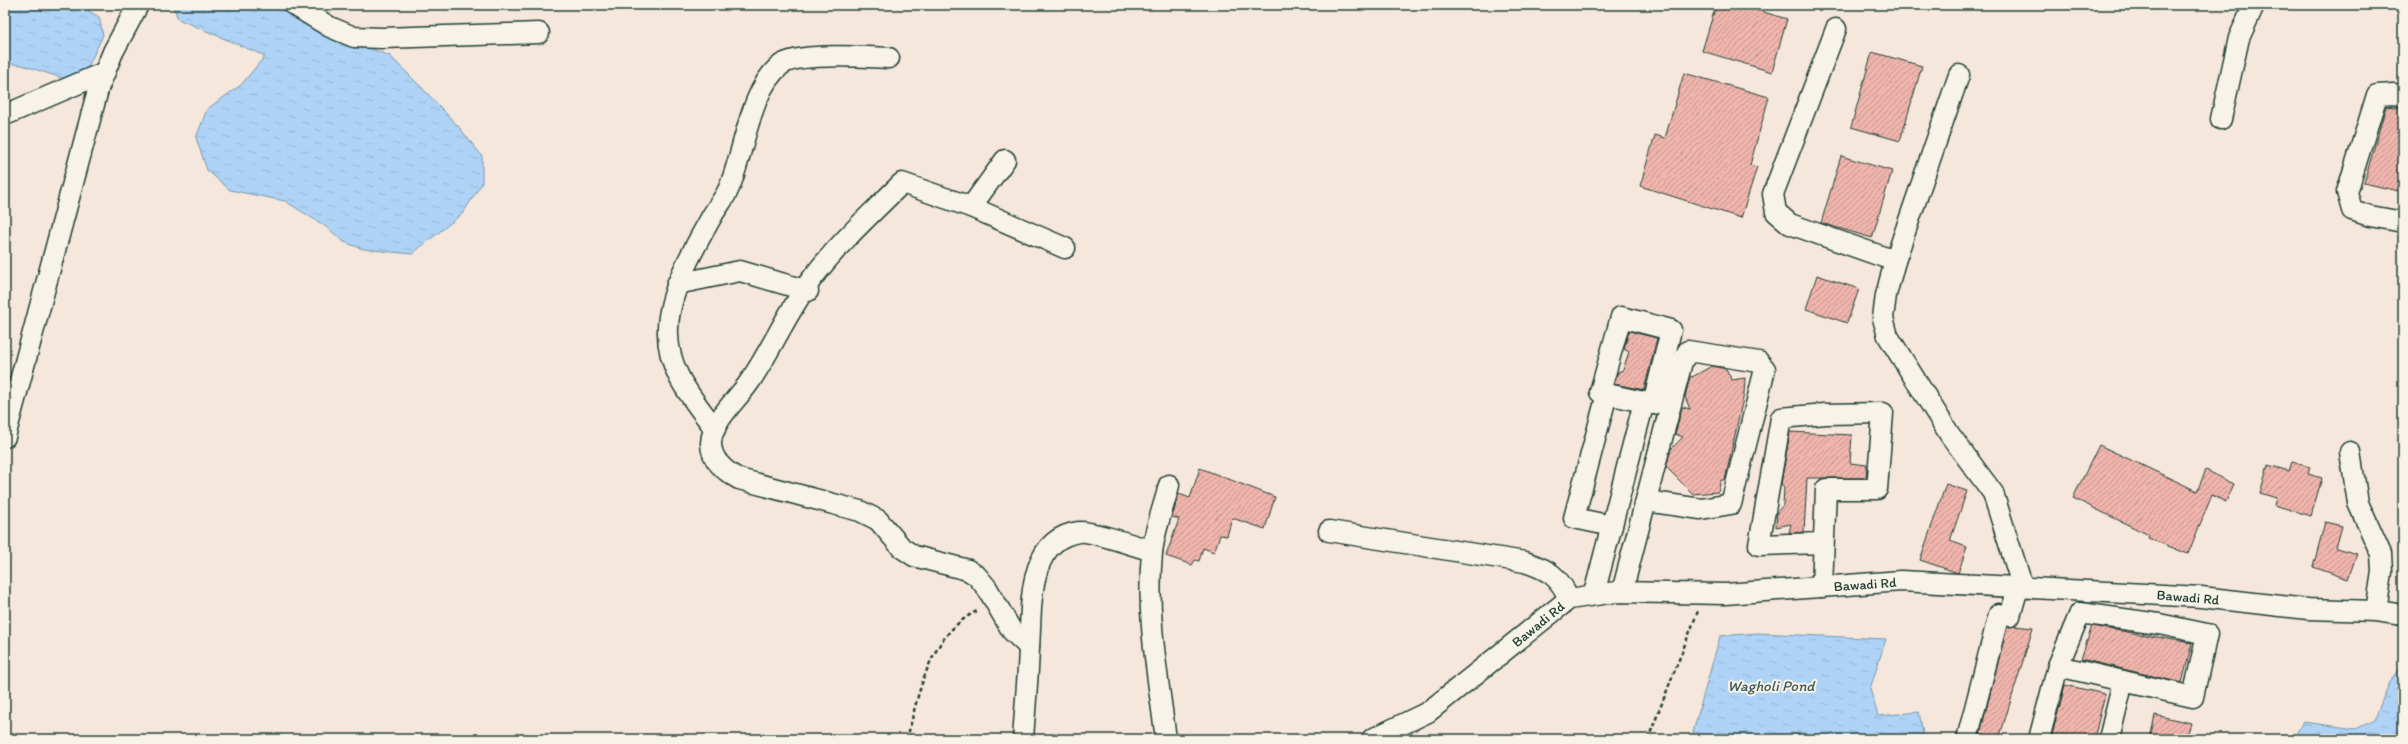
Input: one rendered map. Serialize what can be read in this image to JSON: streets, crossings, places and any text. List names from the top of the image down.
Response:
{
  "streets": {
    "street": ["Bawadi Rd"]
  },
  "water": ["Wagholi Pond"]
}
